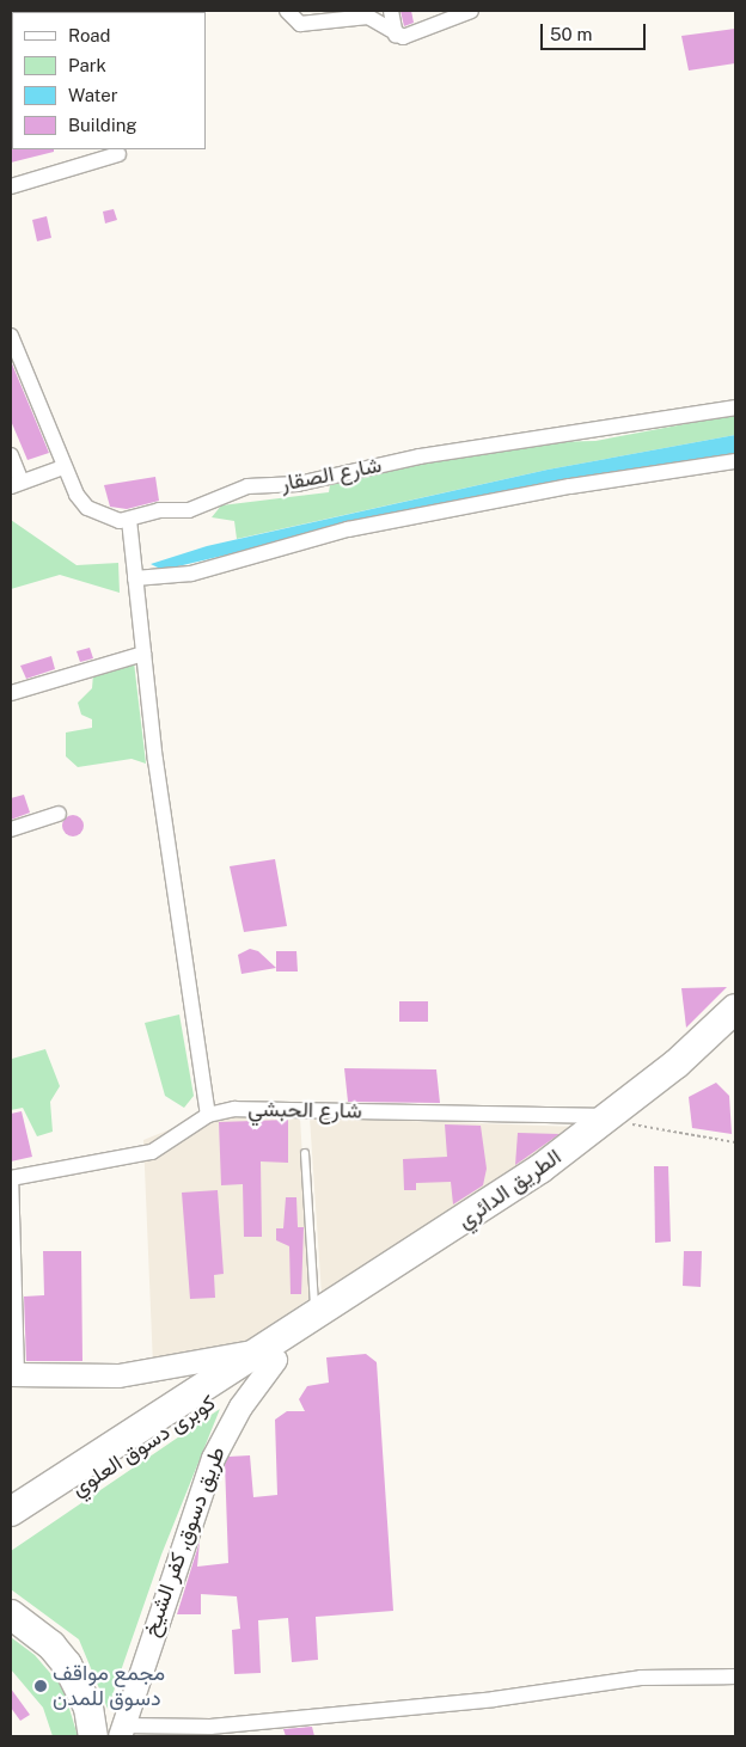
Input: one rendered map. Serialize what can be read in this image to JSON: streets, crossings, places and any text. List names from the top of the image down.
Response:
{
  "streets": {
    "highway": ["الطريق الدائري", "كوبرى دسوق العلوي"],
    "main road": ["طريق دسوق, كفر الشيخ"],
    "street": ["شارع الصقار", "شارع الحبشي"]
  },
  "crossings": [
    ["شارع الحبشي", "الطريق الدائري"],
    ["الطريق الدائري", "كوبرى دسوق العلوي"],
    ["الطريق الدائري", "طريق دسوق, كفر الشيخ"],
    ["كوبرى دسوق العلوي", "طريق دسوق, كفر الشيخ"]
  ],
  "places": ["مجمع مواقف دسوق للمدن"],
  "legend": [
    "Road",
    "Park",
    "Water",
    "Building"
  ],
  "scale_bar": "50 m"
}
